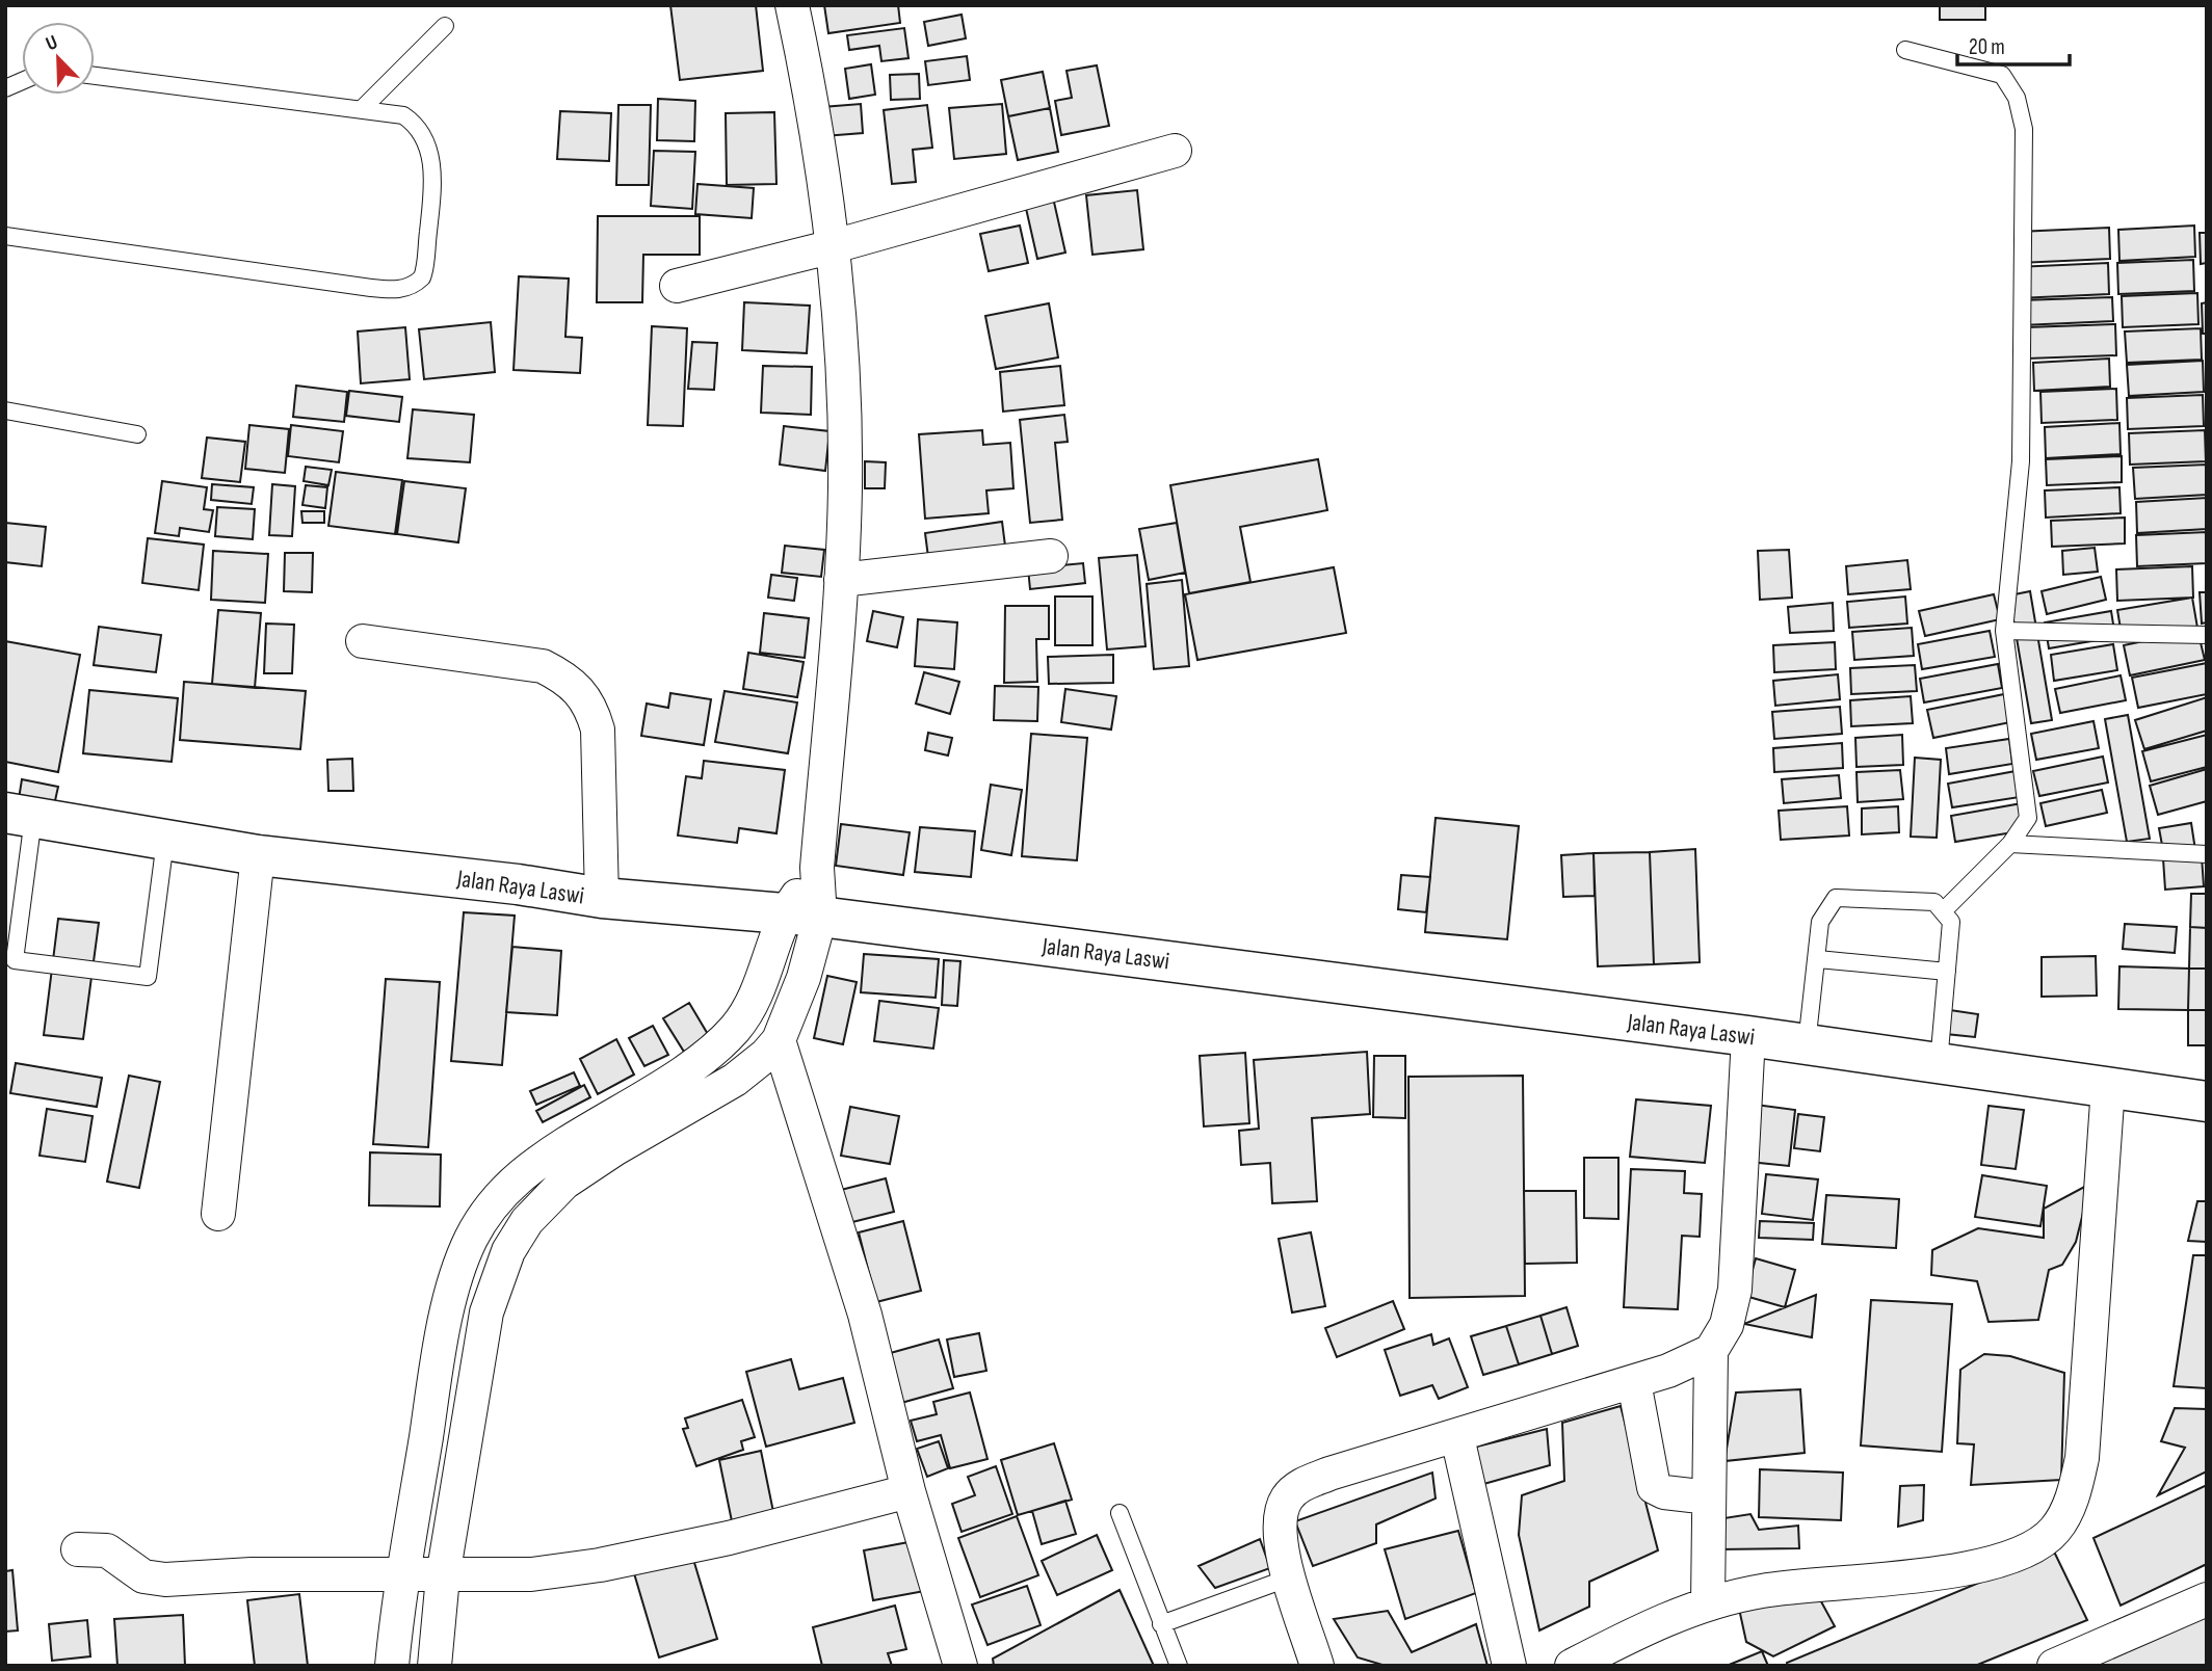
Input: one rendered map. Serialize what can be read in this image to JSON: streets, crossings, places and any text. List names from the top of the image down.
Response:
{
  "streets": {
    "main road": ["Jalan Raya Laswi"]
  },
  "scale_bar": "20 m",
  "north": "top left"
}
